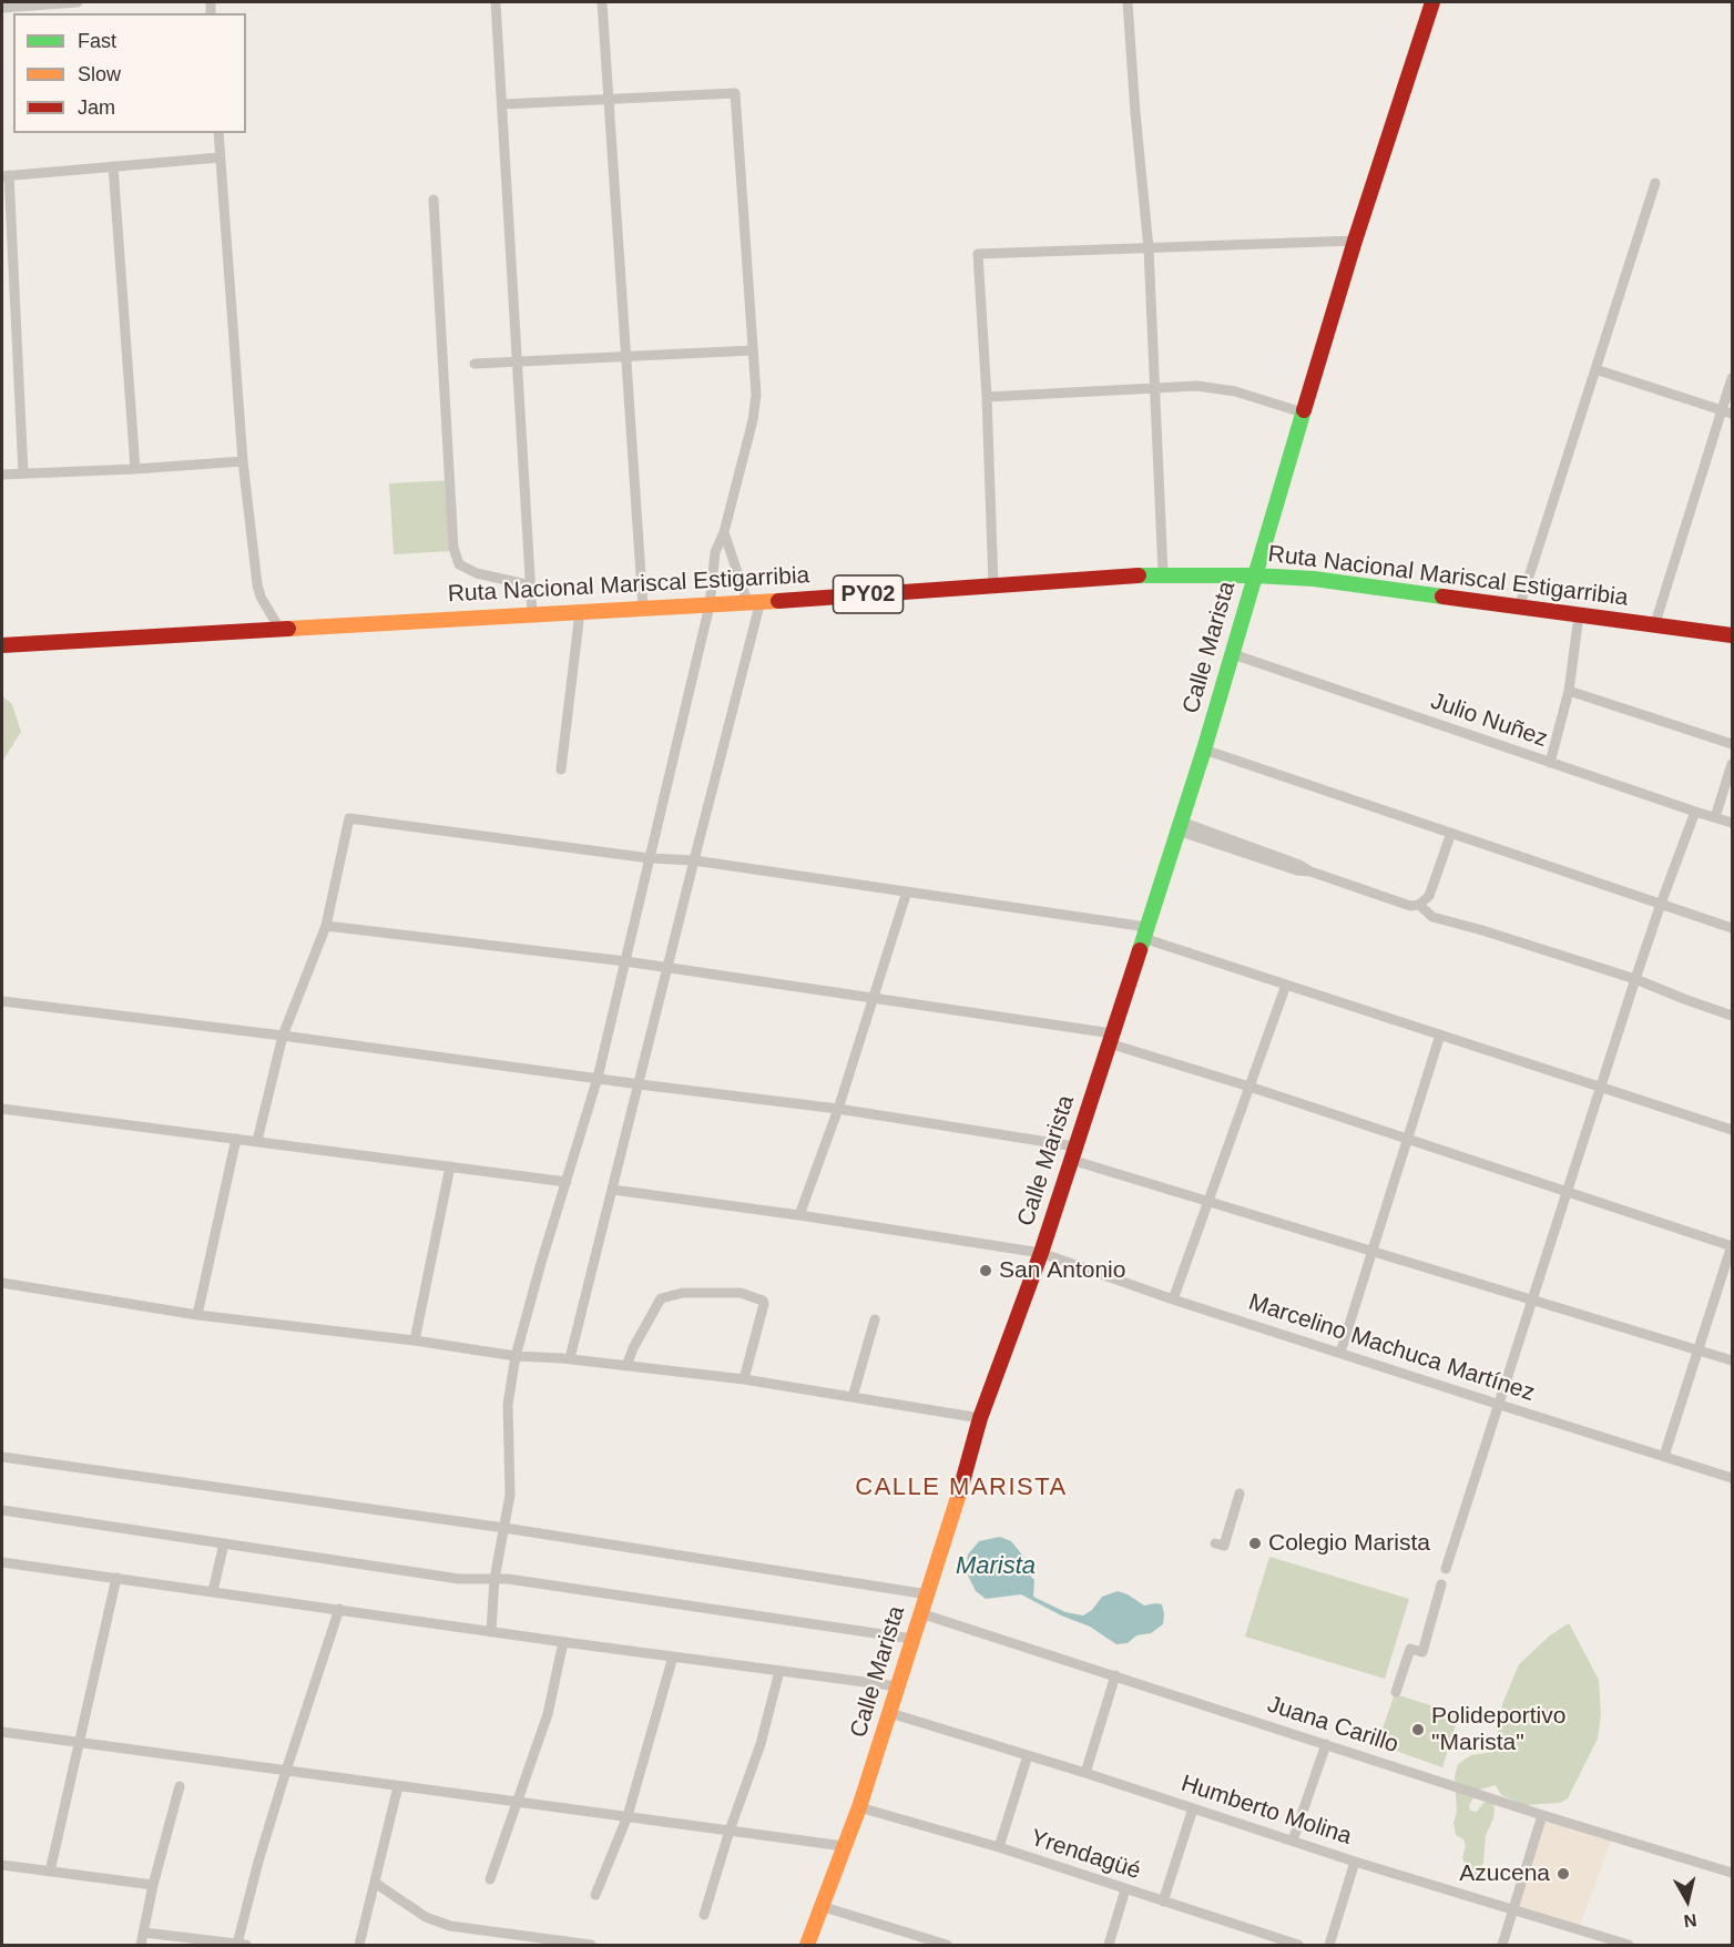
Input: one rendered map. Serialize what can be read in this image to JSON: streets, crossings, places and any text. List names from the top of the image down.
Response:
{
  "streets": {
    "street": [
      "Ruta Nacional Mariscal Estigarribia",
      "PY02",
      "Calle Marista",
      "Julio Nuñez",
      "Marcelino Machuca Martínez",
      "Juana Carillo",
      "Humberto Molina",
      "Yrendagüé"
    ]
  },
  "crossings": [
    ["Ruta Nacional Mariscal Estigarribia", "Calle Marista"],
    ["Calle Marista", "Julio Nuñez"],
    ["Calle Marista", "Marcelino Machuca Martínez"],
    ["Calle Marista", "Juana Carillo"],
    ["Calle Marista", "Humberto Molina"],
    ["Calle Marista", "Yrendagüé"]
  ],
  "districts": ["CALLE MARISTA"],
  "water": ["Marista"],
  "places": [
    "San Antonio",
    "Colegio Marista",
    "Polideportivo \"Marista\"",
    "Azucena"
  ],
  "legend": ["Fast", "Slow", "Jam"],
  "north": "bottom"
}
